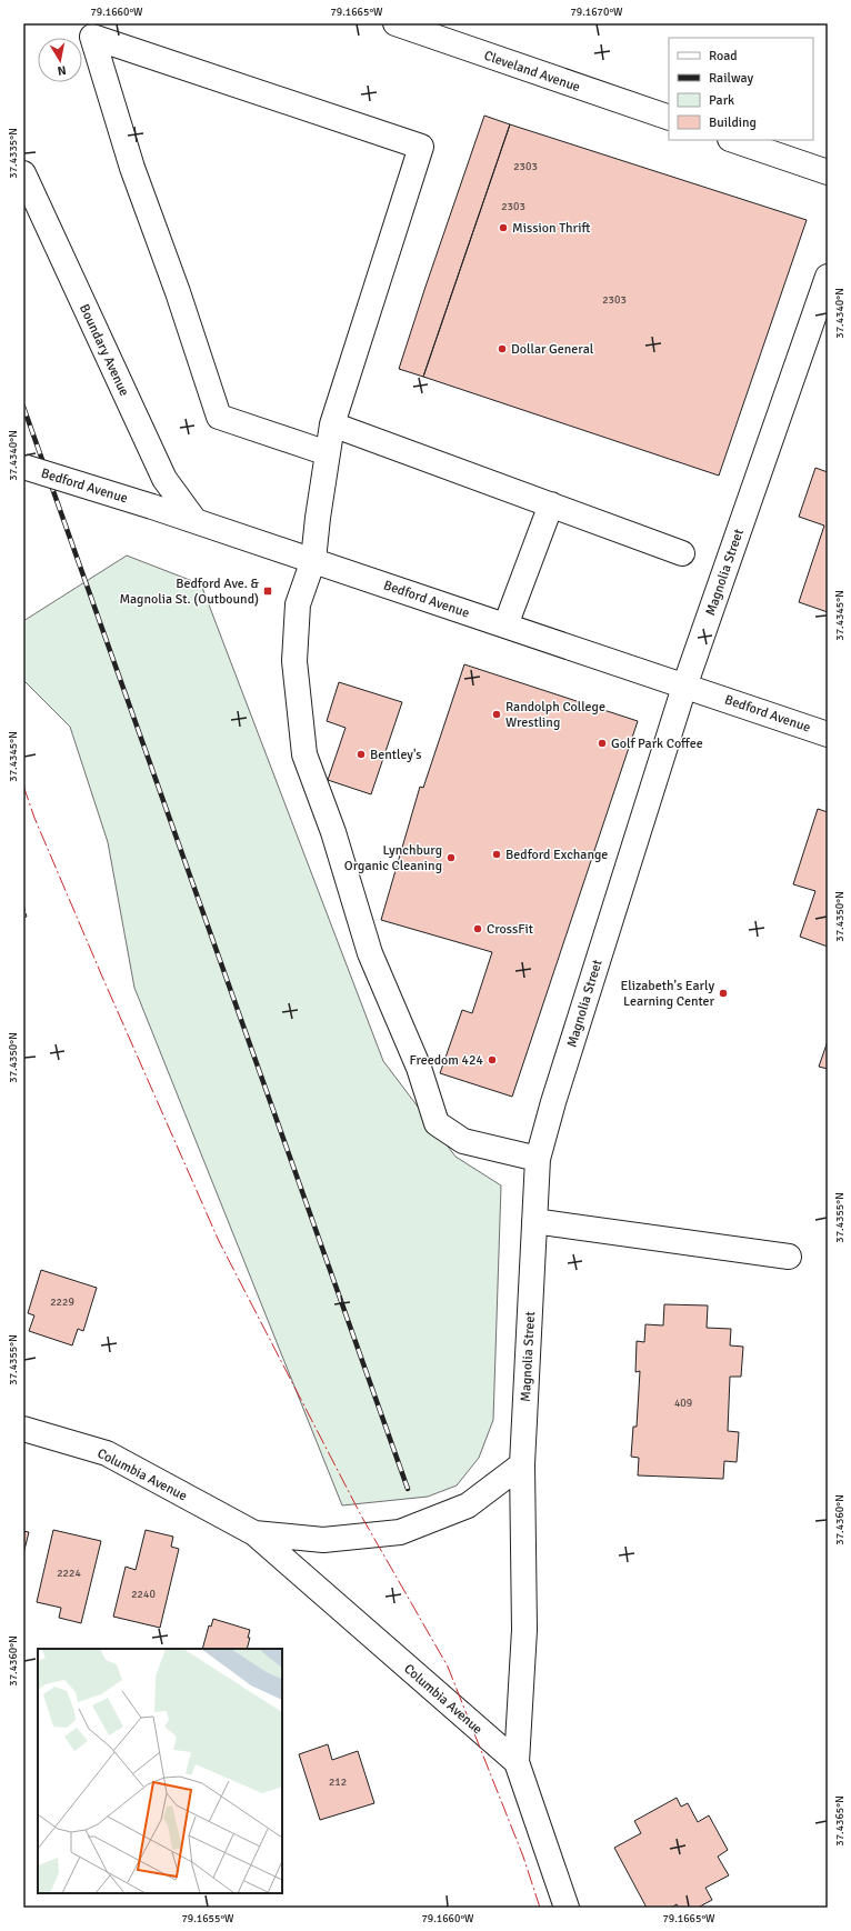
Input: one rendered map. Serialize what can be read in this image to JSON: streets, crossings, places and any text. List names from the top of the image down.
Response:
{
  "streets": {
    "street": [
      "Cleveland Avenue",
      "Boundary Avenue",
      "Bedford Avenue",
      "Magnolia Street",
      "Columbia Avenue"
    ]
  },
  "crossings": [
    ["Boundary Avenue", "Bedford Avenue"],
    ["Bedford Avenue", "Magnolia Street"],
    ["Magnolia Street", "Columbia Avenue"]
  ],
  "places": {
    "other": [
      "Mission Thrift",
      "Dollar General",
      "Randolph College Wrestling",
      "Golf Park Coffee",
      "Bentley's",
      "Bedford Exchange",
      "Lynchburg Organic Cleaning",
      "CrossFit",
      "Elizabeth's Early Learning Center",
      "Freedom 424"
    ],
    "transit": ["Bedford Ave. & Magnolia St. (Outbound)"]
  },
  "house_numbers": [
    "2303",
    "2303",
    "2303",
    "2229",
    "409",
    "2224",
    "2240",
    "212"
  ],
  "legend": [
    "Road",
    "Railway",
    "Park",
    "Building"
  ],
  "north": "bottom",
  "coordinates": [
    "79.1660°W",
    "79.1665°W",
    "79.1670°W",
    "37.4335°N",
    "37.4340°N",
    "37.4345°N",
    "37.4350°N",
    "37.4355°N",
    "37.4360°N",
    "37.4365°N",
    "79.1655°W"
  ]
}
